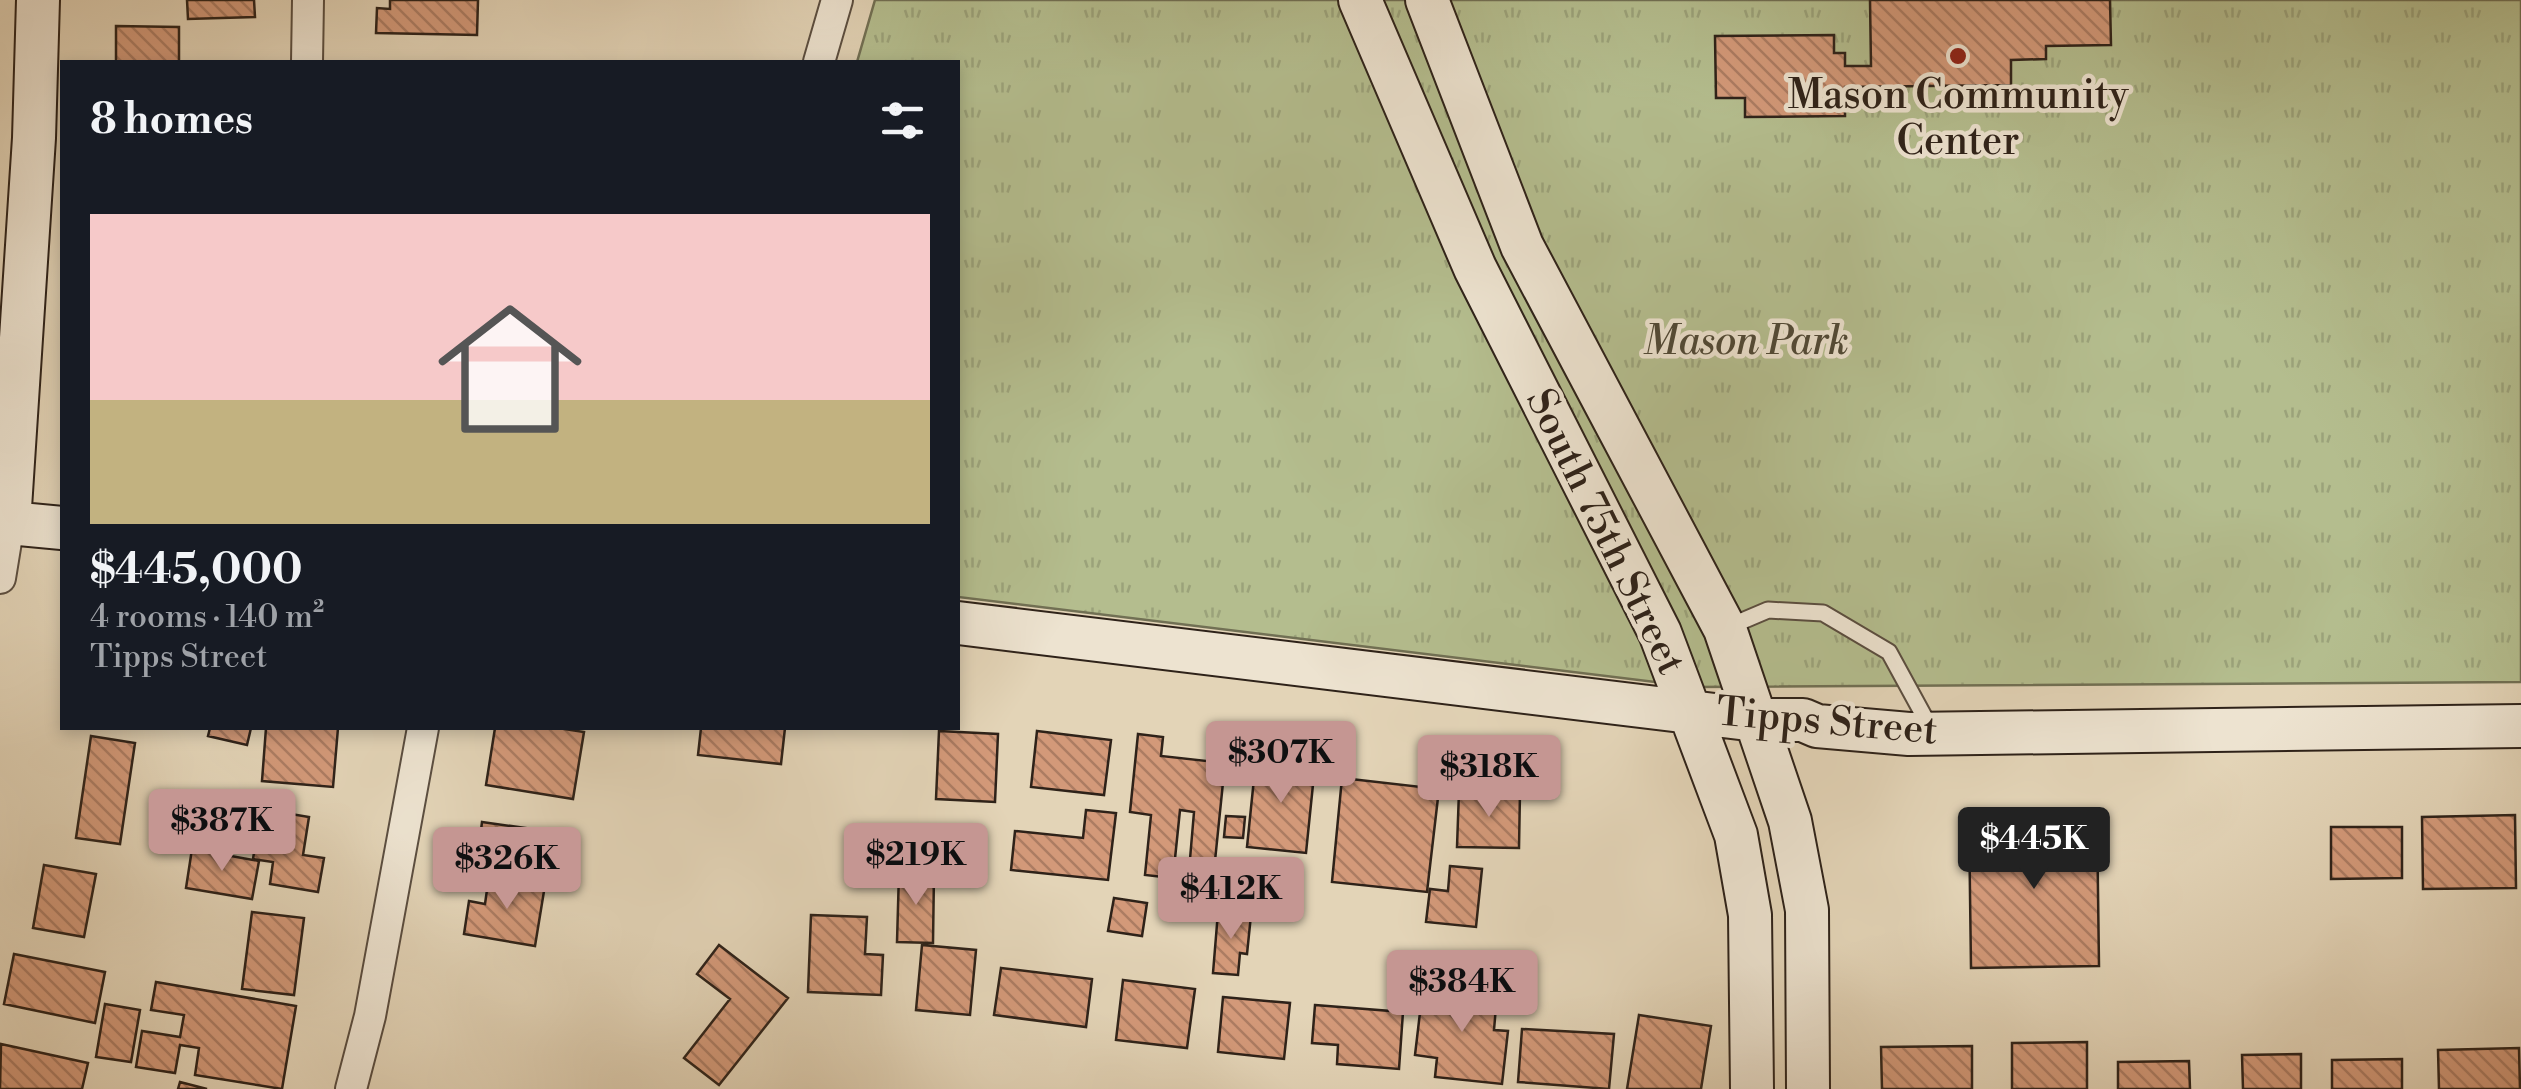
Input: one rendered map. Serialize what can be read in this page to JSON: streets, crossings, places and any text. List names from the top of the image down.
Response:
{
  "streets": {
    "main road": ["South 75th Street", "Tipps Street"]
  },
  "crossings": [
    ["South 75th Street", "Tipps Street"]
  ],
  "parks": ["Mason Park"],
  "places": ["Mason Community Center"],
  "page": {
    "heading": "8 homes",
    "list": [
      {
        "name": "$445,000",
        "note": "4 rooms · 140 m² · Tipps Street"
      }
    ],
    "price": [
      "$307K",
      "$318K",
      "$387K",
      "$445K",
      "$219K",
      "$326K",
      "$412K",
      "$384K"
    ]
  }
}
